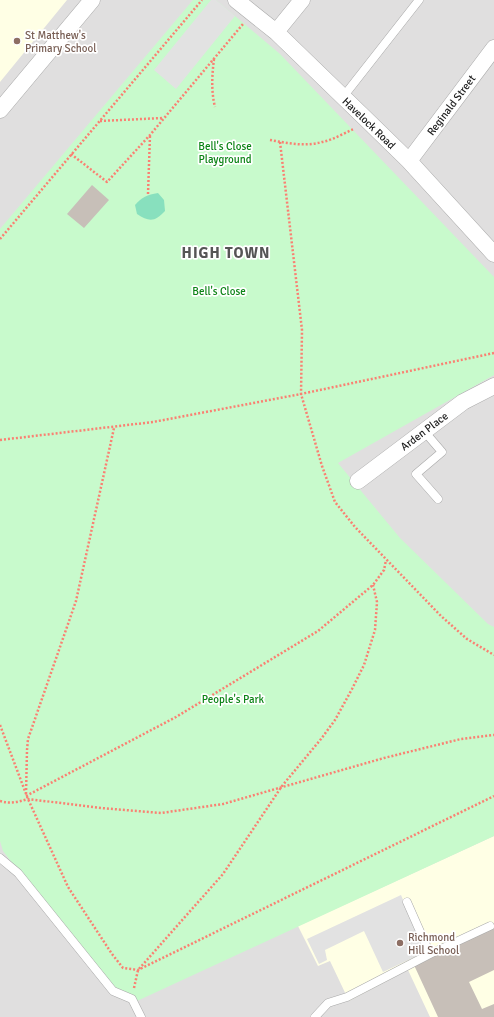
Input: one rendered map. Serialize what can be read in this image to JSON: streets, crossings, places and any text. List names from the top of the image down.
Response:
{
  "streets": {
    "street": ["Reginald Street", "Havelock Road", "Arden Place"]
  },
  "crossings": [
    ["Reginald Street", "Havelock Road"]
  ],
  "districts": ["HIGH TOWN"],
  "parks": ["Bell's Close Playground", "Bell's Close", "People's Park"],
  "places": ["St Matthew's Primary School", "Richmond Hill School"]
}
